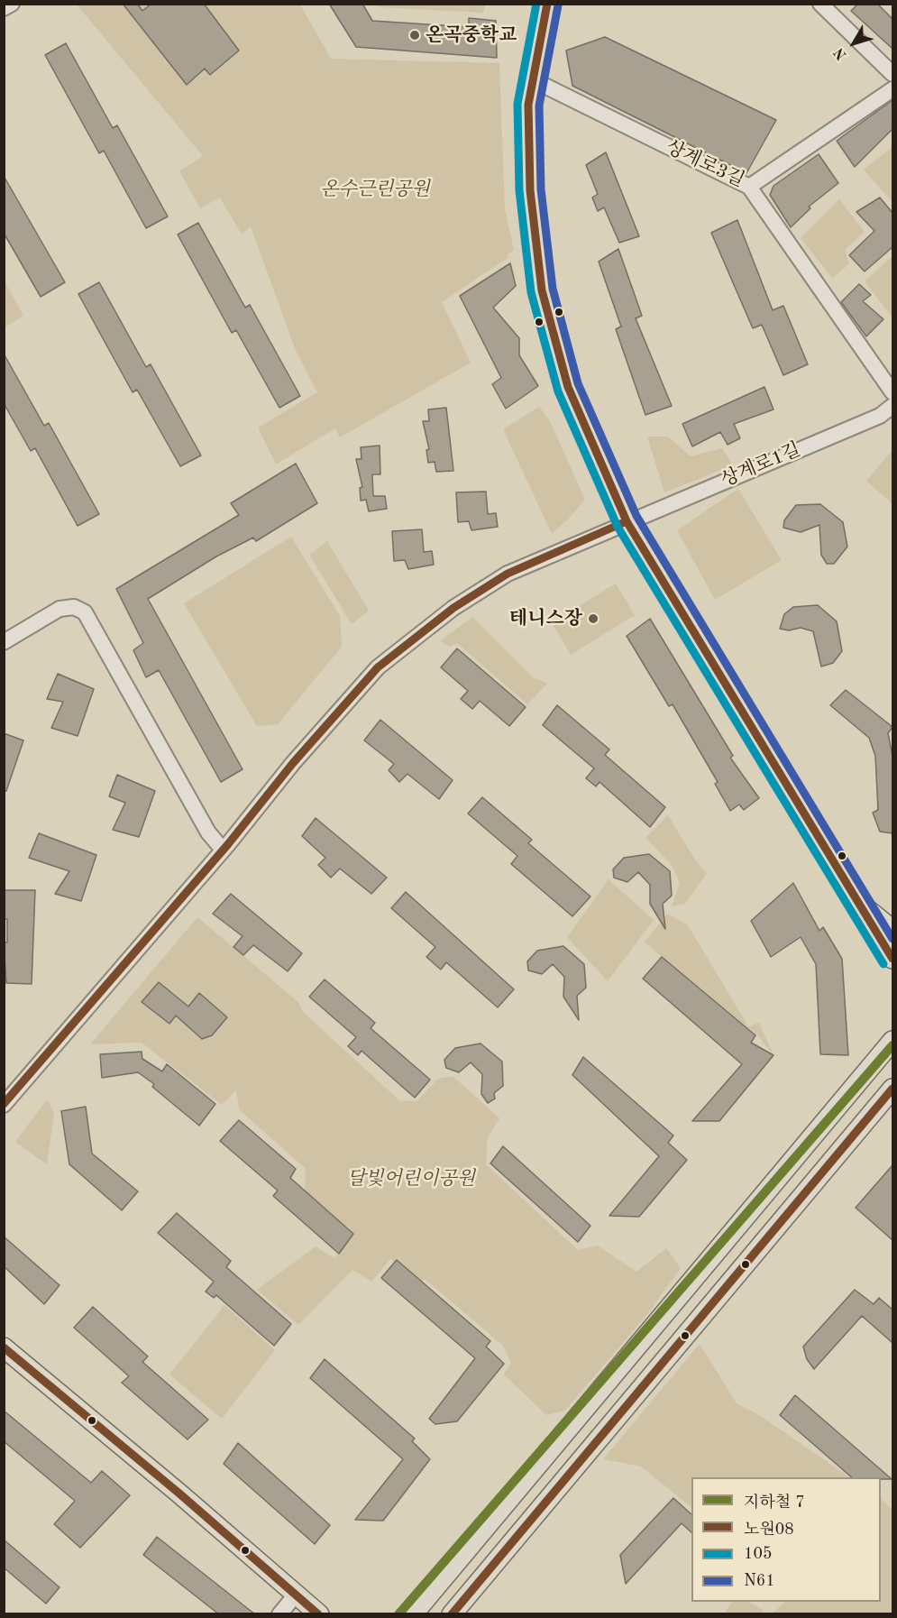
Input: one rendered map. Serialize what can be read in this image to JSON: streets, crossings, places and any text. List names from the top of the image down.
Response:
{
  "streets": {
    "street": ["상계로3길", "상계로1길"]
  },
  "parks": ["온수근린공원", "달빛어린이공원"],
  "places": ["온곡중학교", "테니스장"],
  "lines": [
    "transit line 노원08",
    "transit line 105",
    "transit line N61",
    "metro line 7"
  ],
  "legend": [
    "지하철 7",
    "노원08",
    "105",
    "N61"
  ],
  "north": "bottom left"
}
